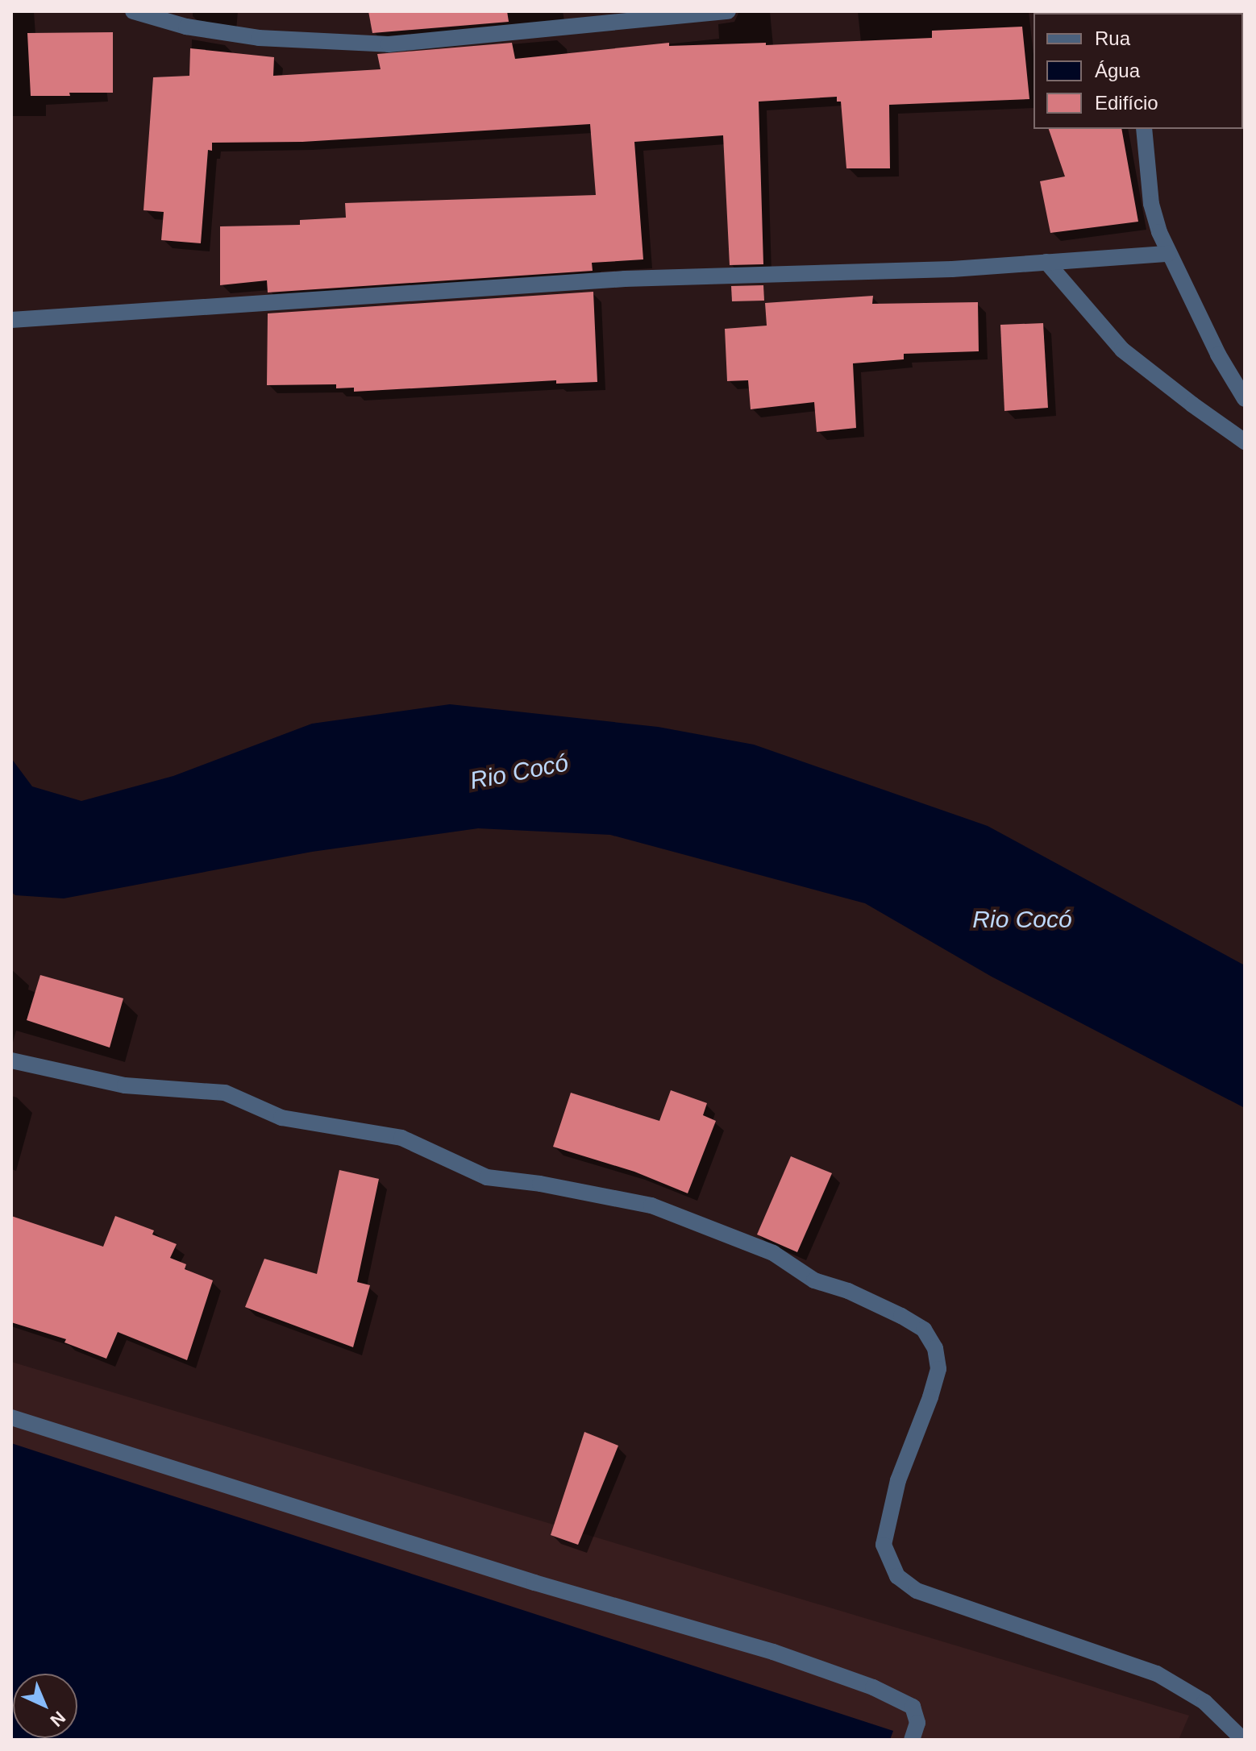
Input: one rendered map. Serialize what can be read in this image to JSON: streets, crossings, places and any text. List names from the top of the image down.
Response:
{
  "water": ["Rio Cocó"],
  "legend": ["Rua", "Água", "Edifício"],
  "north": "bottom right"
}
